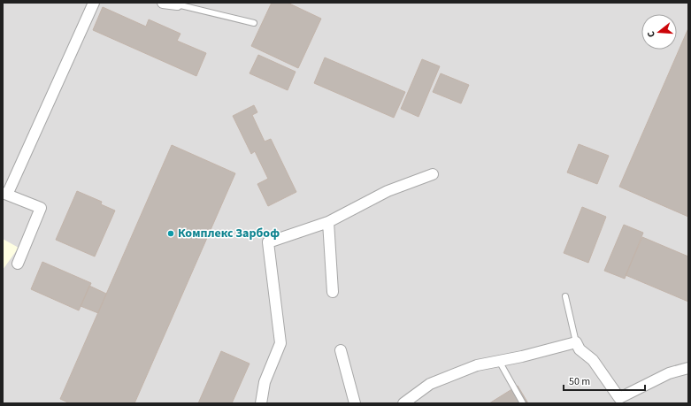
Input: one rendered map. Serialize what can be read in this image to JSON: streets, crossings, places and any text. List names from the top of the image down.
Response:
{
  "places": ["Комплекс Зарбоф"],
  "scale_bar": "50 m",
  "north": "left"
}
